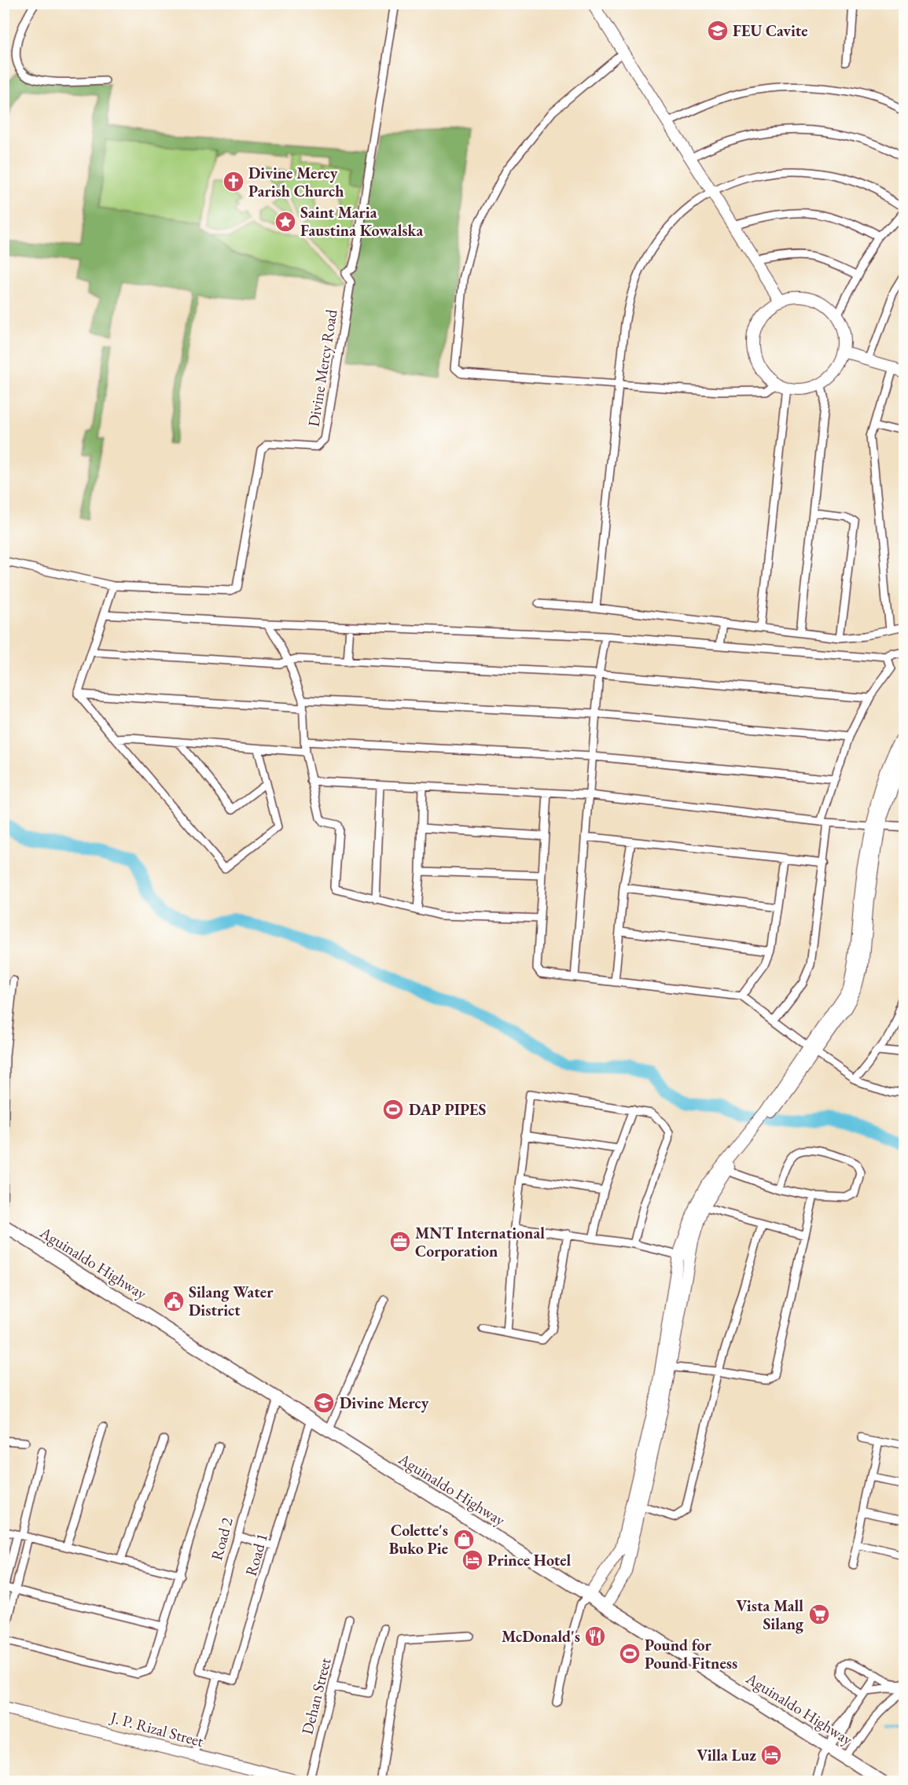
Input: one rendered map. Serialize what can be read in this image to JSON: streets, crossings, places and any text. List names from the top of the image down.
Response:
{
  "streets": {
    "main road": ["Aguinaldo Highway"],
    "street": [
      "Divine Mercy Road",
      "Road 2",
      "Road 1",
      "Dehan Street",
      "J. P. Rizal Street"
    ]
  },
  "crossings": [
    ["Aguinaldo Highway", "Road 2"],
    ["Aguinaldo Highway", "Road 1"],
    ["Road 2", "Road 1"]
  ],
  "places": {
    "school or university": ["FEU Cavite", "Divine Mercy"],
    "church": ["Divine Mercy Parish Church"],
    "place": ["Saint Maria Faustina Kowalska"],
    "sports": ["DAP PIPES", "Pound for Pound Fitness"],
    "office": ["MNT International Corporation"],
    "public building": ["Silang Water District"],
    "shop": ["Colette's Buko Pie"],
    "hotel": ["Prince Hotel", "Villa Luz"],
    "supermarket": ["Vista Mall Silang"],
    "restaurant": ["McDonald's"]
  }
}
